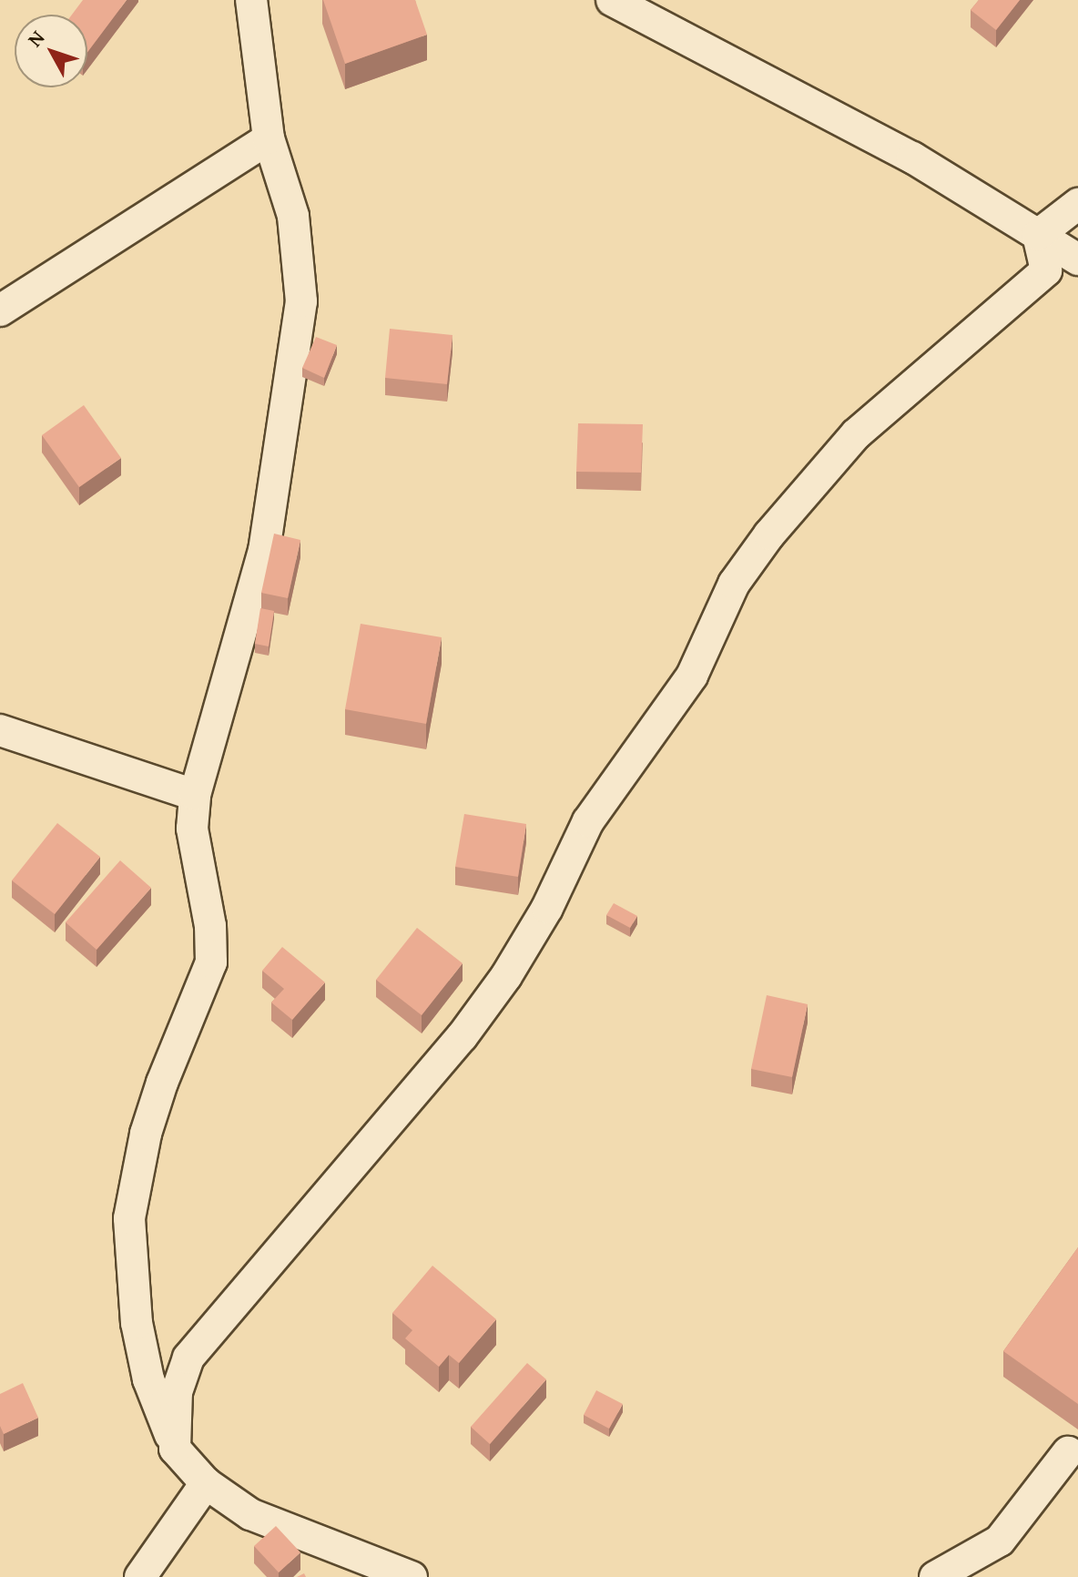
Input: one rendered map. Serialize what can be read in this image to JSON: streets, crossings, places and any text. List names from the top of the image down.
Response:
{
  "north": "top left"
}
